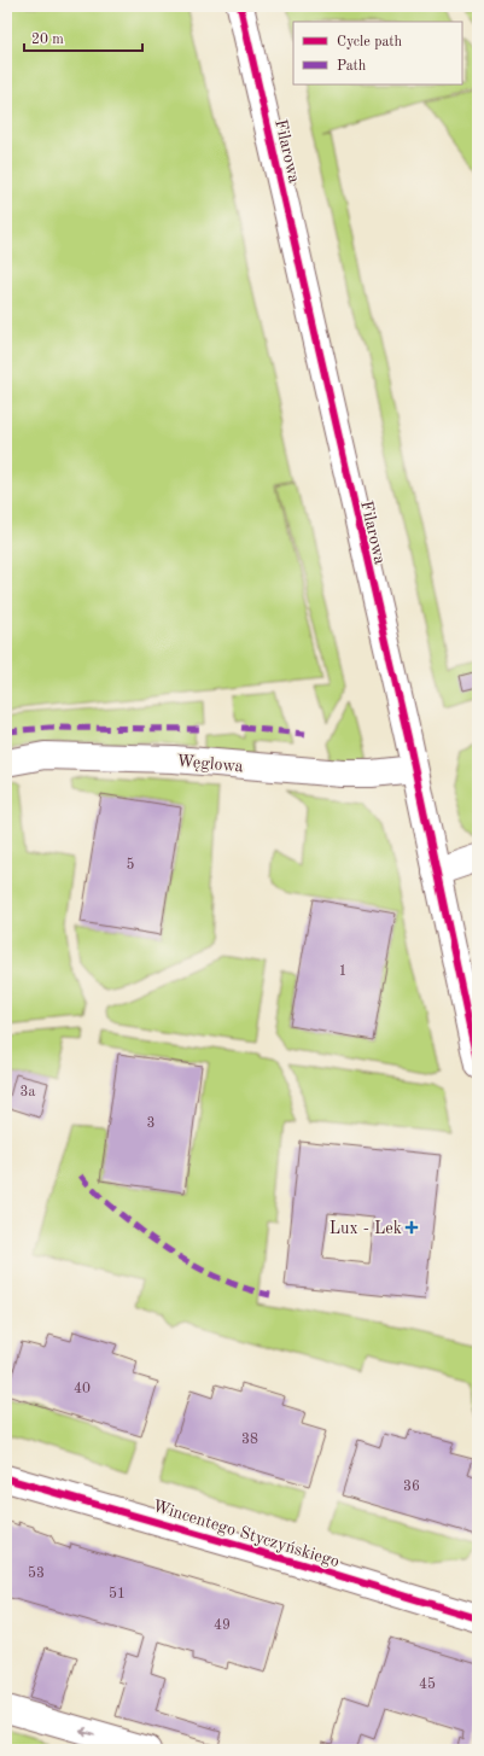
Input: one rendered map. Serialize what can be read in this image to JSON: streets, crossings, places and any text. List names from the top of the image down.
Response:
{
  "streets": {
    "street": ["Filarowa", "Węglowa", "Wincentego Styczyńskiego"]
  },
  "crossings": [
    ["Filarowa", "Węglowa"]
  ],
  "places": {
    "health": ["Lux - Lek"]
  },
  "house_numbers": [
    "5",
    "1",
    "3a",
    "3",
    "40",
    "38",
    "36",
    "53",
    "51",
    "49",
    "45"
  ],
  "legend": ["Cycle path", "Path"],
  "scale_bar": "20 m"
}
